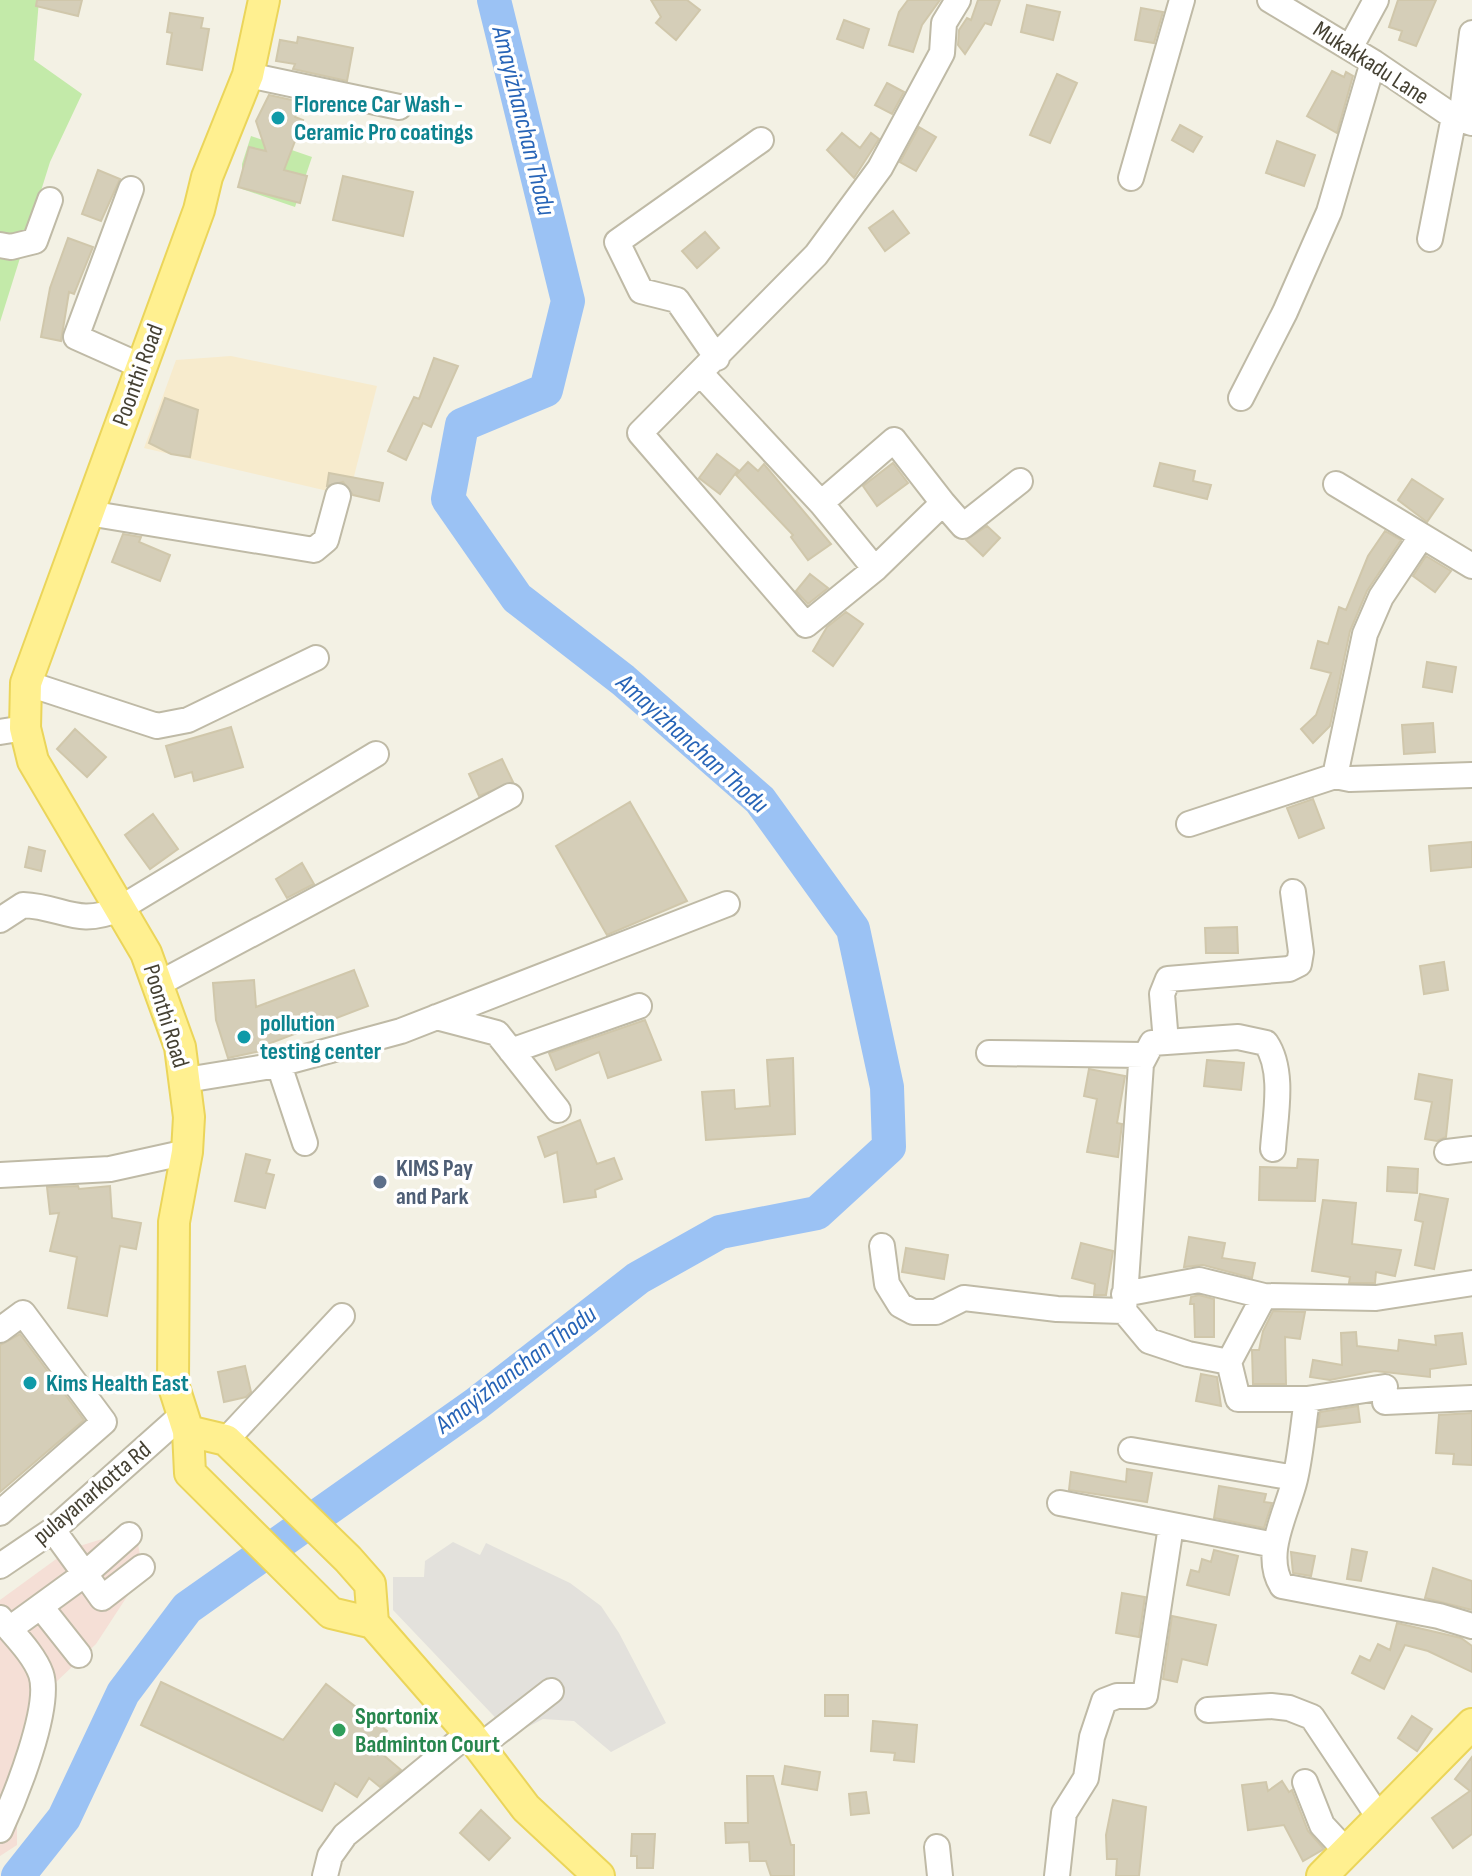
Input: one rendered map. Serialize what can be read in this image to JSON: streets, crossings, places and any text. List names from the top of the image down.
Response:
{
  "streets": {
    "main road": ["Poonthi Road"],
    "street": ["Mukakkadu Lane", "pulayanarkotta Rd"]
  },
  "crossings": [
    ["Poonthi Road", "pulayanarkotta Rd"]
  ],
  "water": ["Amayizhanchan Thodu"],
  "places": [
    "Florence Car Wash - Ceramic Pro coatings",
    "pollution testing center",
    "KIMS Pay and Park",
    "Kims Health East",
    "Sportonix Badminton Court"
  ]
}
